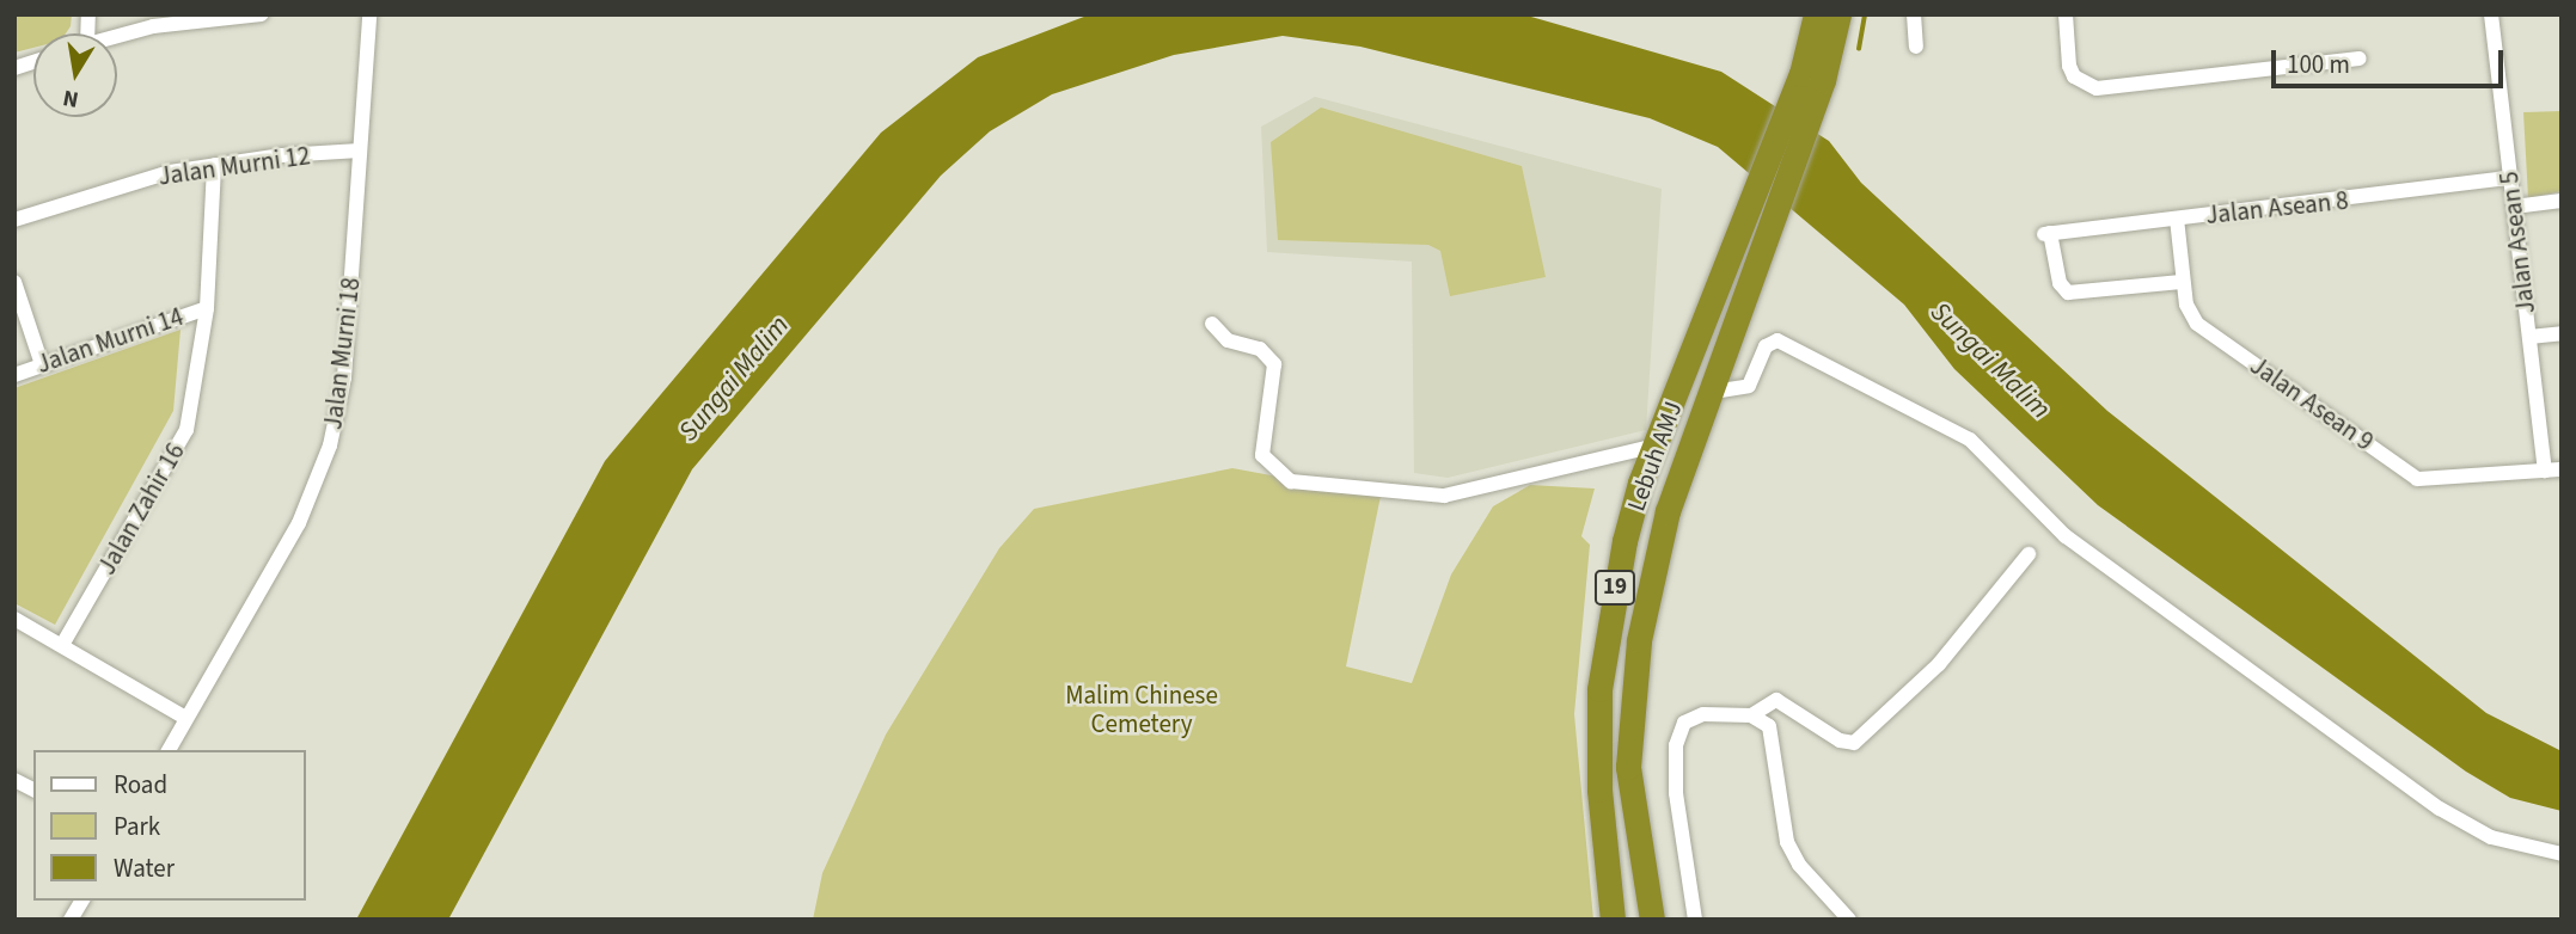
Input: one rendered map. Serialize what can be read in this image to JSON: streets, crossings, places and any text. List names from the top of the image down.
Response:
{
  "streets": {
    "highway": ["Lebuh AMJ", "19"],
    "street": [
      "Jalan Murni 12",
      "Jalan Asean 8",
      "Jalan Asean 5",
      "Jalan Murni 14",
      "Jalan Murni 18",
      "Jalan Asean 9",
      "Jalan Zahir 16"
    ]
  },
  "crossings": [
    ["Jalan Murni 12", "Jalan Murni 18"],
    ["Jalan Murni 12", "Jalan Zahir 16"],
    ["Jalan Asean 8", "Jalan Asean 5"],
    ["Jalan Asean 8", "Jalan Asean 9"],
    ["Jalan Asean 5", "Jalan Asean 9"],
    ["Jalan Murni 14", "Jalan Zahir 16"]
  ],
  "water": ["Sungai Malim"],
  "parks": ["Malim Chinese Cemetery"],
  "legend": ["Road", "Park", "Water"],
  "scale_bar": "100 m",
  "north": "bottom"
}
